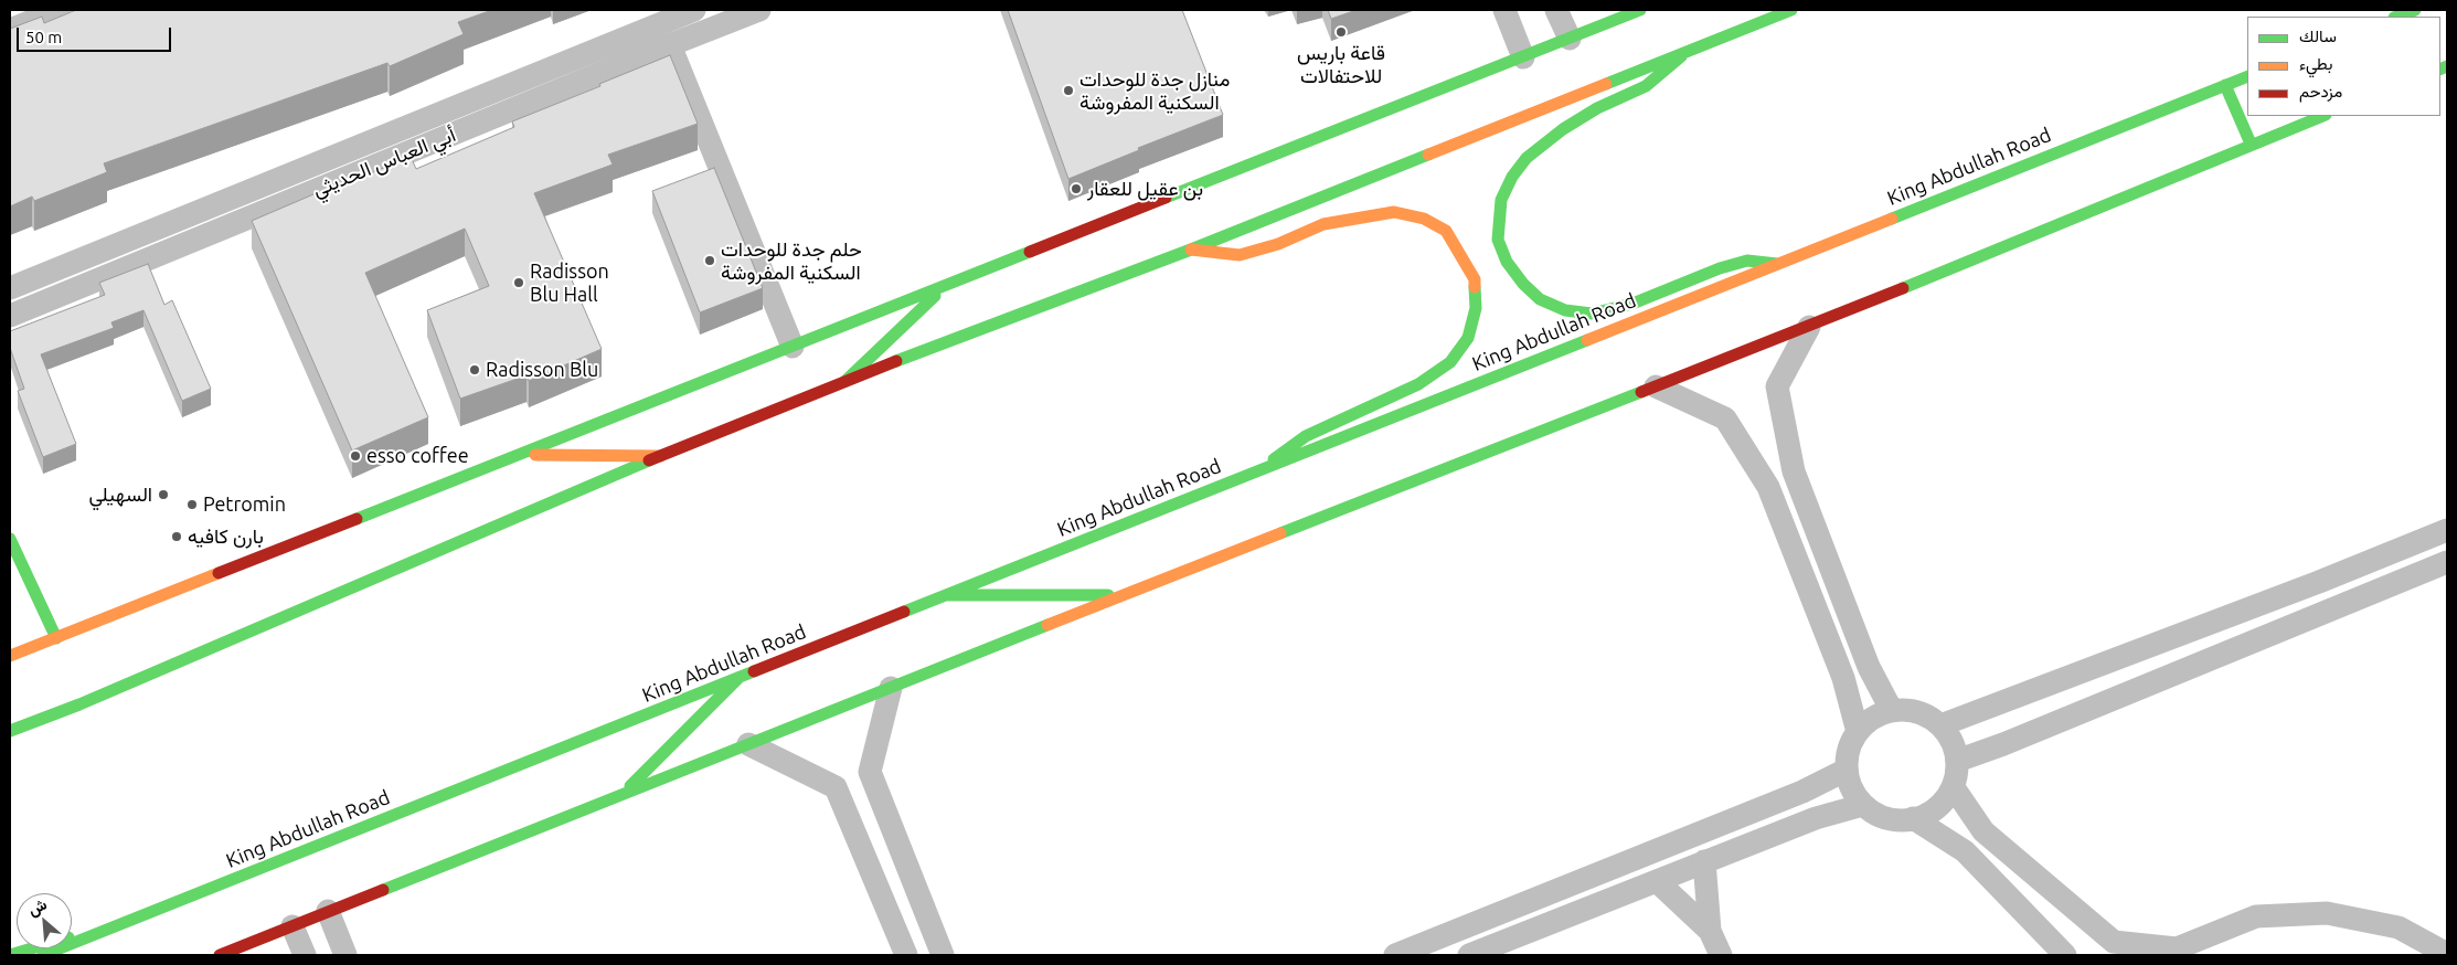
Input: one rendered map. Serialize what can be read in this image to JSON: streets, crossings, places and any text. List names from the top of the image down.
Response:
{
  "streets": {
    "main road": ["King Abdullah Road"],
    "street": ["أبي العباس الحديثي"]
  },
  "places": [
    "قاعة باريس للاحتفالات",
    "منازل جدة للوحدات السكنية المفروشة",
    "بن عقيل للعقار",
    "حلم جدة للوحدات السكنية المفروشة",
    "Radisson Blu Hall",
    "Radisson Blu",
    "esso coffee",
    "السهيلي",
    "Petromin",
    "بارن كافيه"
  ],
  "legend": ["سالك", "بطيء", "مزدحم"],
  "scale_bar": "50 m",
  "north": "top left"
}
